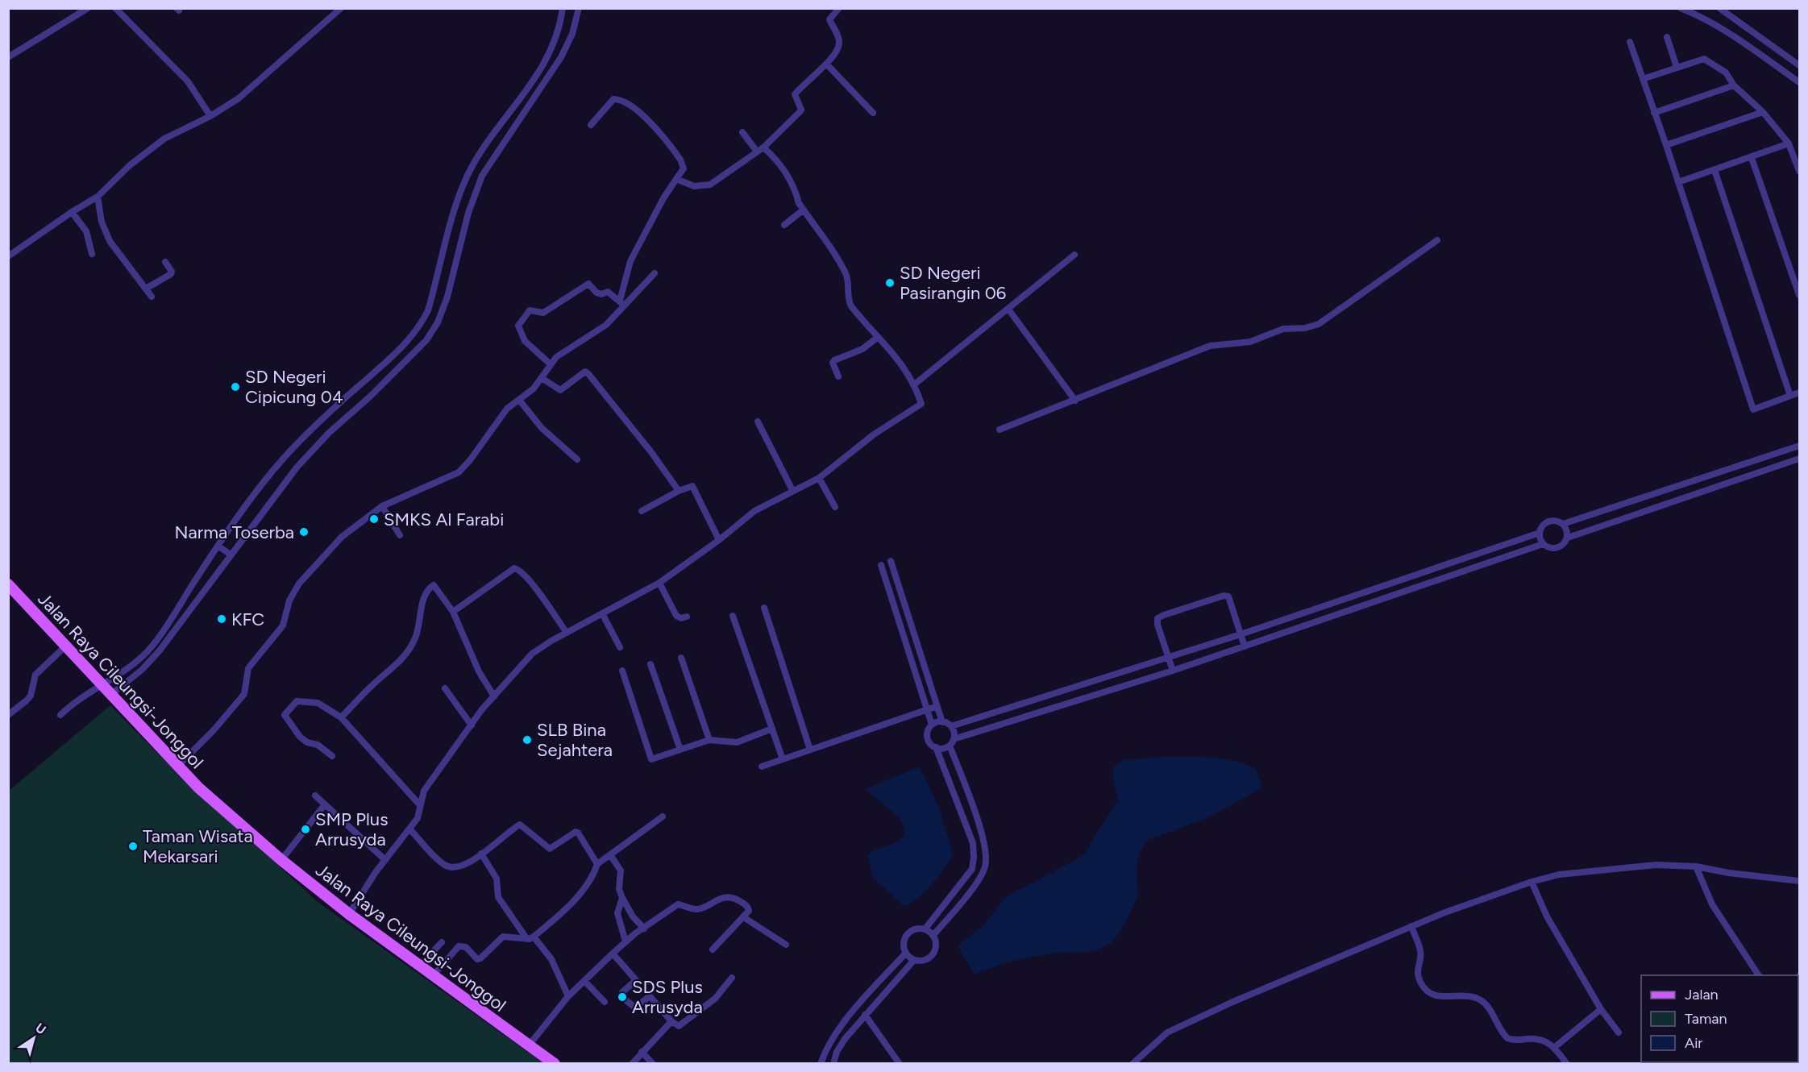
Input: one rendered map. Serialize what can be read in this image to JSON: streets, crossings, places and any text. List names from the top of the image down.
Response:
{
  "streets": {
    "main road": ["Jalan Raya Cileungsi-Jonggol"]
  },
  "places": [
    "SD Negeri Pasirangin 06",
    "SD Negeri Cipicung 04",
    "SMKS Al Farabi",
    "Narma Toserba",
    "KFC",
    "SLB Bina Sejahtera",
    "SMP Plus Arrusyda",
    "Taman Wisata Mekarsari",
    "SDS Plus Arrusyda"
  ],
  "legend": ["Jalan", "Taman", "Air"],
  "north": "top right"
}
